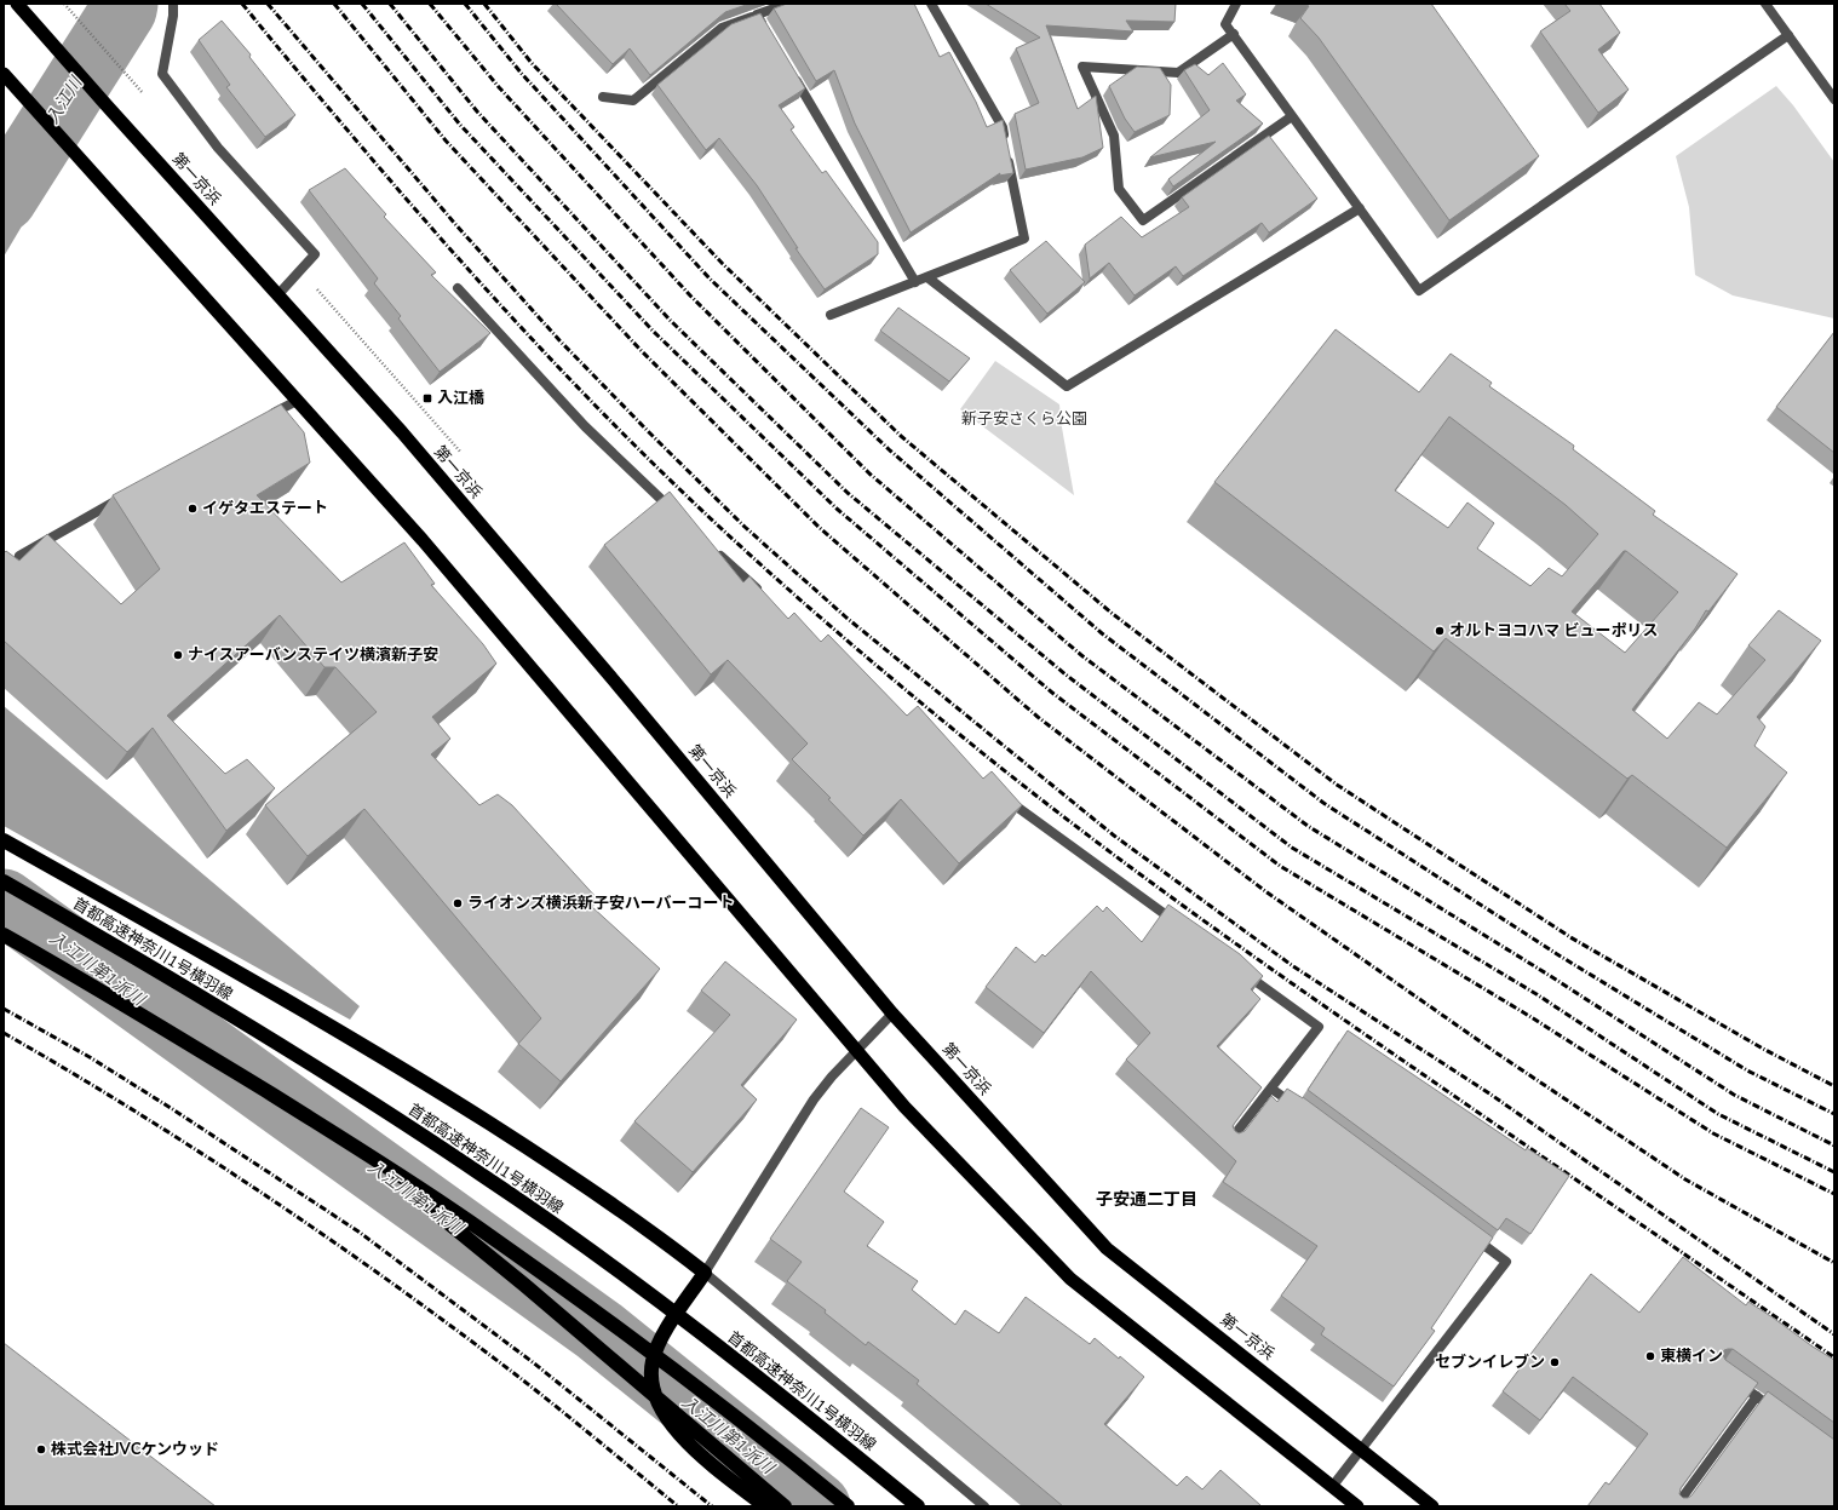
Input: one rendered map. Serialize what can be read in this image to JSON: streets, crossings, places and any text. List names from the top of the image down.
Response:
{
  "streets": {
    "highway": ["第一京浜", "首都高速神奈川1号横羽線"]
  },
  "districts": ["子安通二丁目"],
  "water": ["入江川", "入江川第1派川"],
  "parks": ["新子安さくら公園"],
  "places": {
    "transit": ["入江橋"],
    "other": [
      "イゲタエステート",
      "オルトヨコハマ ビューポリス",
      "ナイスアーバンステイツ横濱新子安",
      "ライオンズ横浜新子安ハーバーコート",
      "東横イン",
      "セブンイレブン",
      "株式会社JVCケンウッド"
    ]
  }
}
